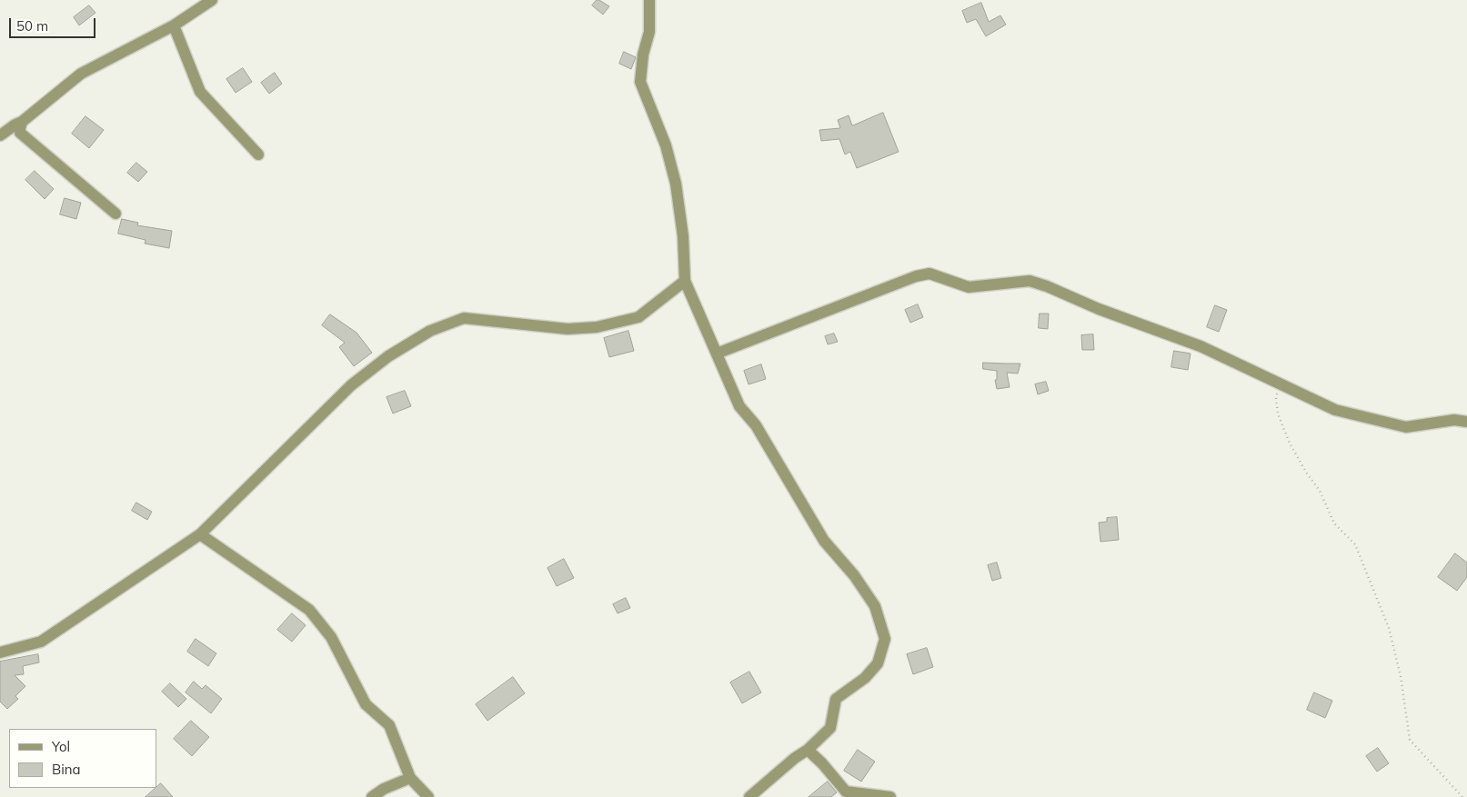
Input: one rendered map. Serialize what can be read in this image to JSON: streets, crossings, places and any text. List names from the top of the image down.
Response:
{
  "legend": ["Yol", "Bina"],
  "scale_bar": "50 m"
}
